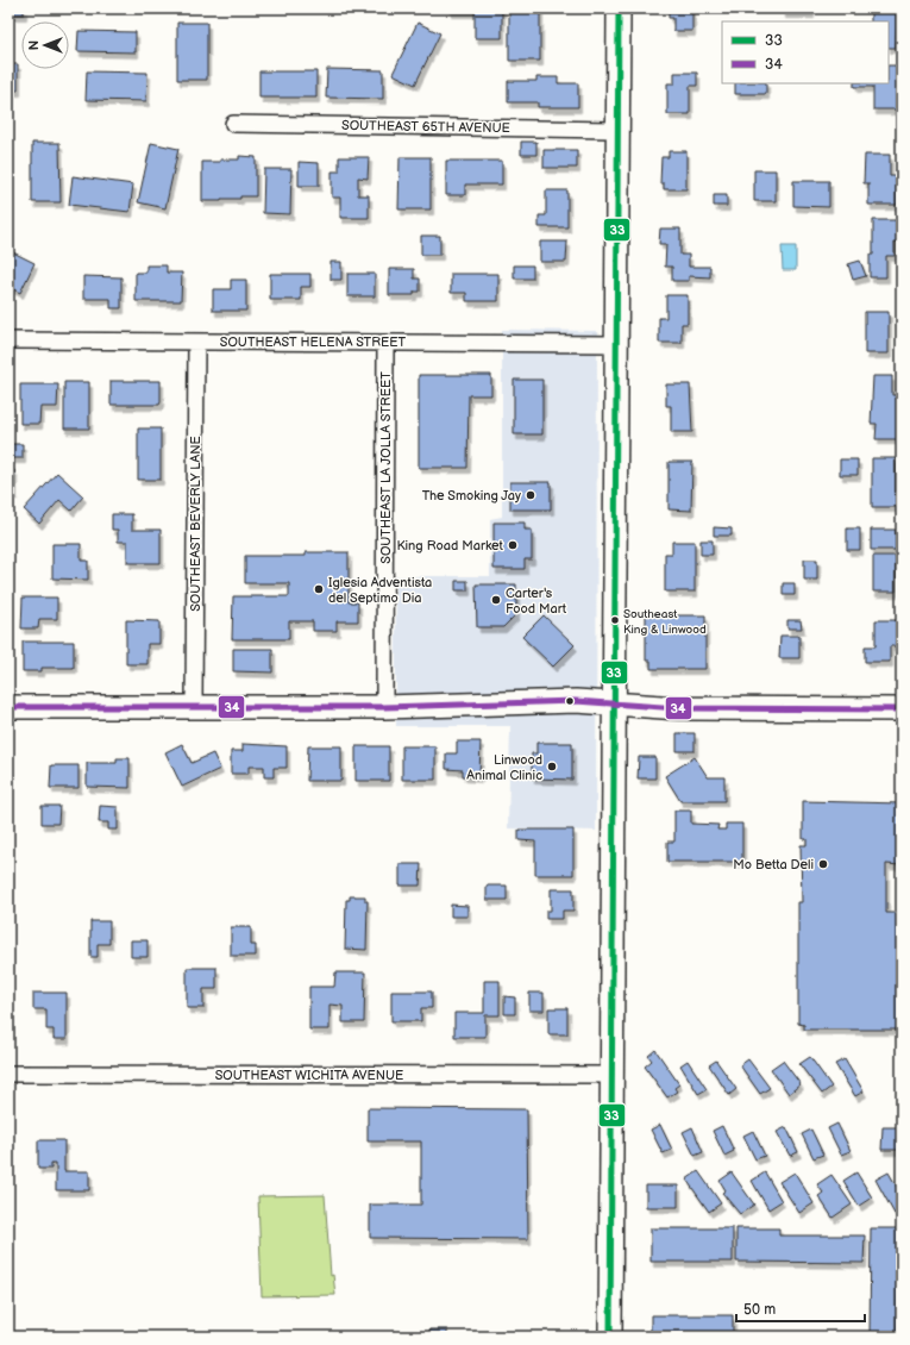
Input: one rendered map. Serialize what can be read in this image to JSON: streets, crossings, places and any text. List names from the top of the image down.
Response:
{
  "streets": {
    "street": [
      "SOUTHEAST 65TH AVENUE",
      "SOUTHEAST HELENA STREET",
      "SOUTHEAST LA JOLLA STREET",
      "SOUTHEAST BEVERLY LANE",
      "SOUTHEAST WICHITA AVENUE"
    ]
  },
  "crossings": [
    ["SOUTHEAST HELENA STREET", "SOUTHEAST LA JOLLA STREET"],
    ["SOUTHEAST HELENA STREET", "SOUTHEAST BEVERLY LANE"]
  ],
  "places": [
    "The Smoking Jay",
    "King Road Market",
    "Iglesia Adventista del Septimo Dia",
    "Carter's Food Mart",
    "Southeast King & Linwood",
    "Linwood Animal Clinic",
    "Mo Betta Deli"
  ],
  "lines": ["transit line 33", "transit line 34"],
  "legend": ["33", "34"],
  "scale_bar": "50 m",
  "north": "left"
}
